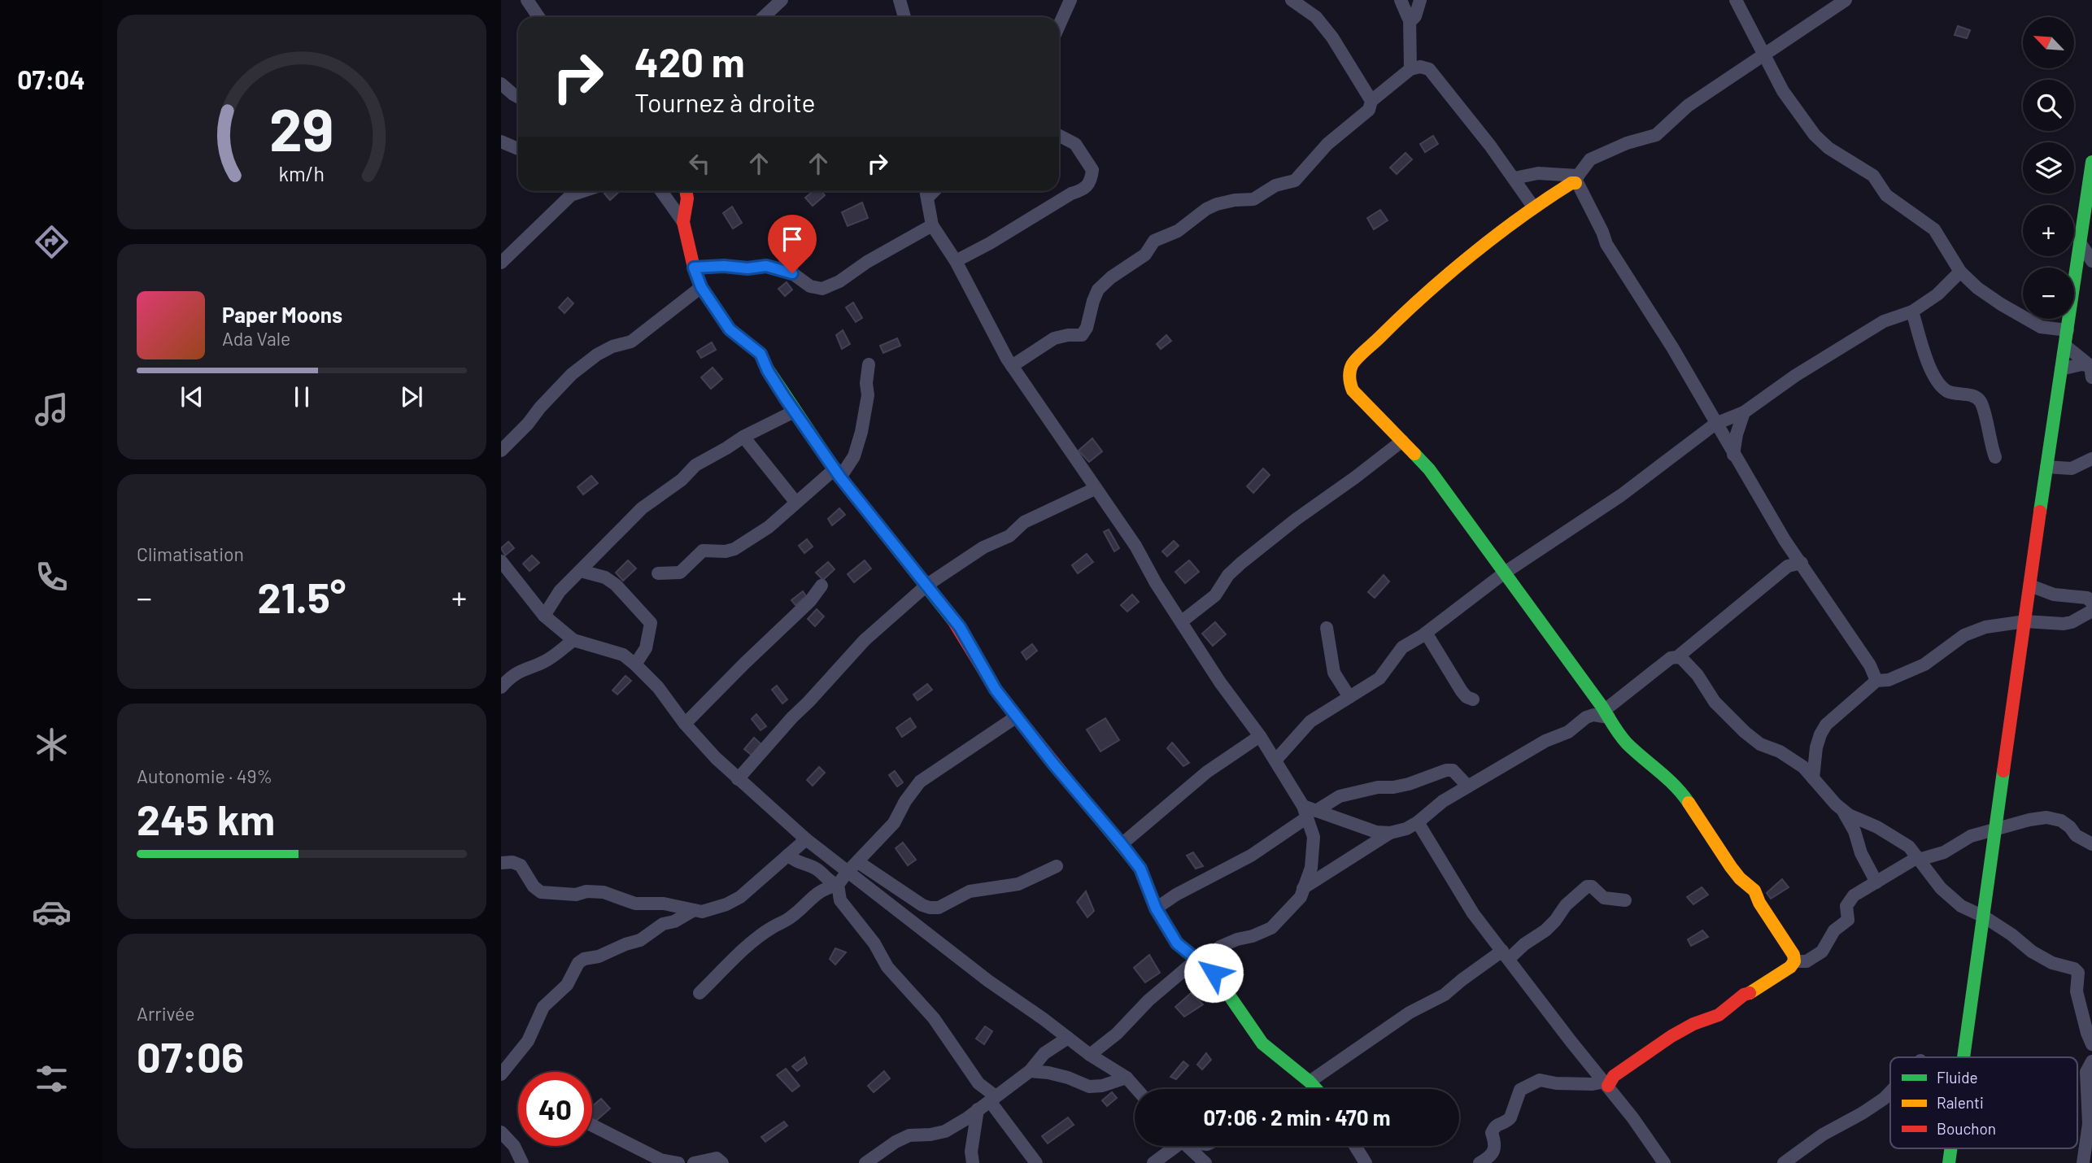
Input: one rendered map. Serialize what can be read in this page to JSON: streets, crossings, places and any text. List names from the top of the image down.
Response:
{
  "legend": ["Fluide", "Ralenti", "Bouchon"],
  "north": "top left",
  "page": {
    "tabs": "07:04",
    "map_buttons": ["+", "−"],
    "turn": ["420 m", "Tournez à droite"],
    "song": ["Paper Moons", "Ada Vale"],
    "tile": [
      "Climatisation",
      ["Autonomie · 49%", "245 km"],
      ["Arrivée", "07:06"]
    ],
    "heat": ["−", "21.5°", "+"],
    "limit": "40",
    "trip": "07:06 · 2 min · 470 m",
    "gauge": ["29", "km/h"]
  }
}
